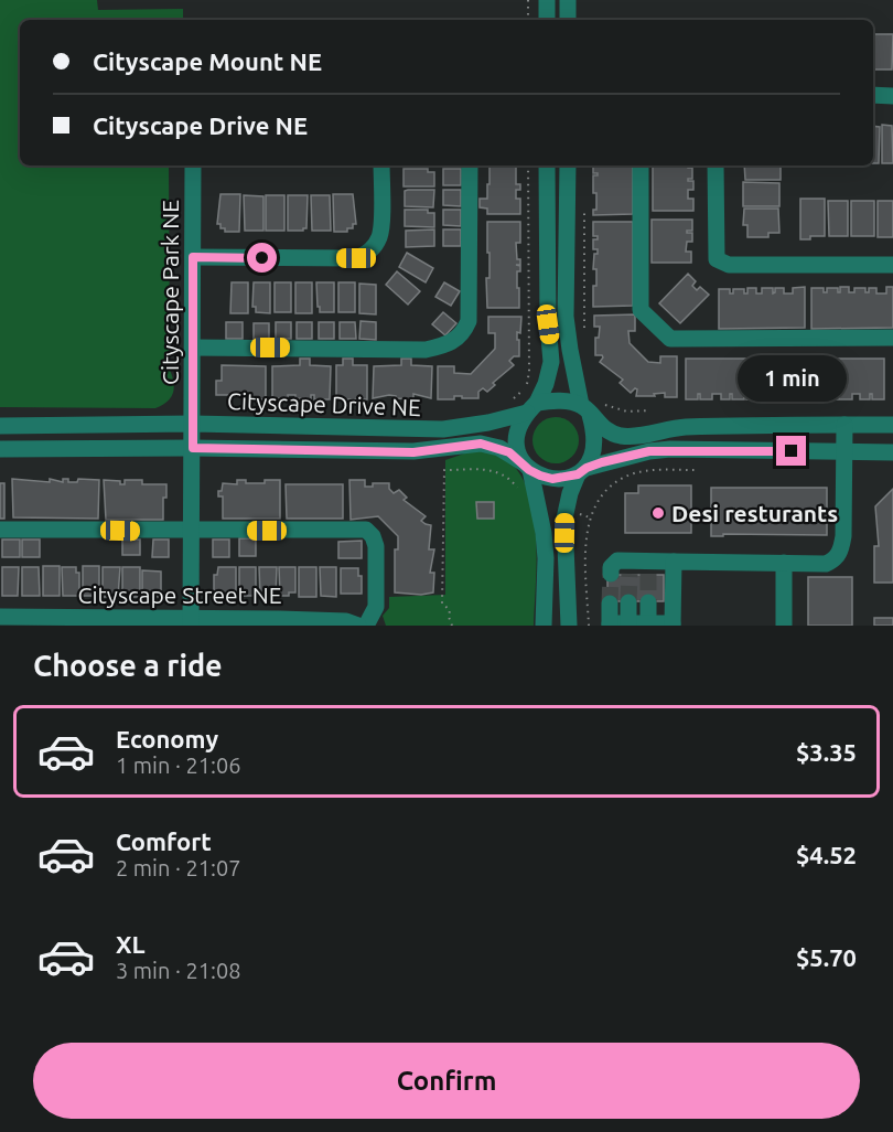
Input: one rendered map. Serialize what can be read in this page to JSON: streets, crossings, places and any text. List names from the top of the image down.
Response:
{
  "streets": {
    "street": ["Cityscape Park NE", "Cityscape Drive NE", "Cityscape Street NE"]
  },
  "crossings": [
    ["Cityscape Park NE", "Cityscape Drive NE"],
    ["Cityscape Park NE", "Cityscape Street NE"]
  ],
  "places": ["Desi resturants"],
  "page": {
    "banner": ["Cityscape Mount NE", "Cityscape Drive NE"],
    "bubble": "1 min",
    "heading": "Choose a ride",
    "list": [
      {
        "name": "Economy",
        "note": "1 min · 21:06",
        "value": "$3.35"
      },
      {
        "name": "Comfort",
        "note": "2 min · 21:07",
        "value": "$4.52"
      },
      {
        "name": "XL",
        "note": "3 min · 21:08",
        "value": "$5.70"
      }
    ],
    "buttons": "Confirm"
  }
}
